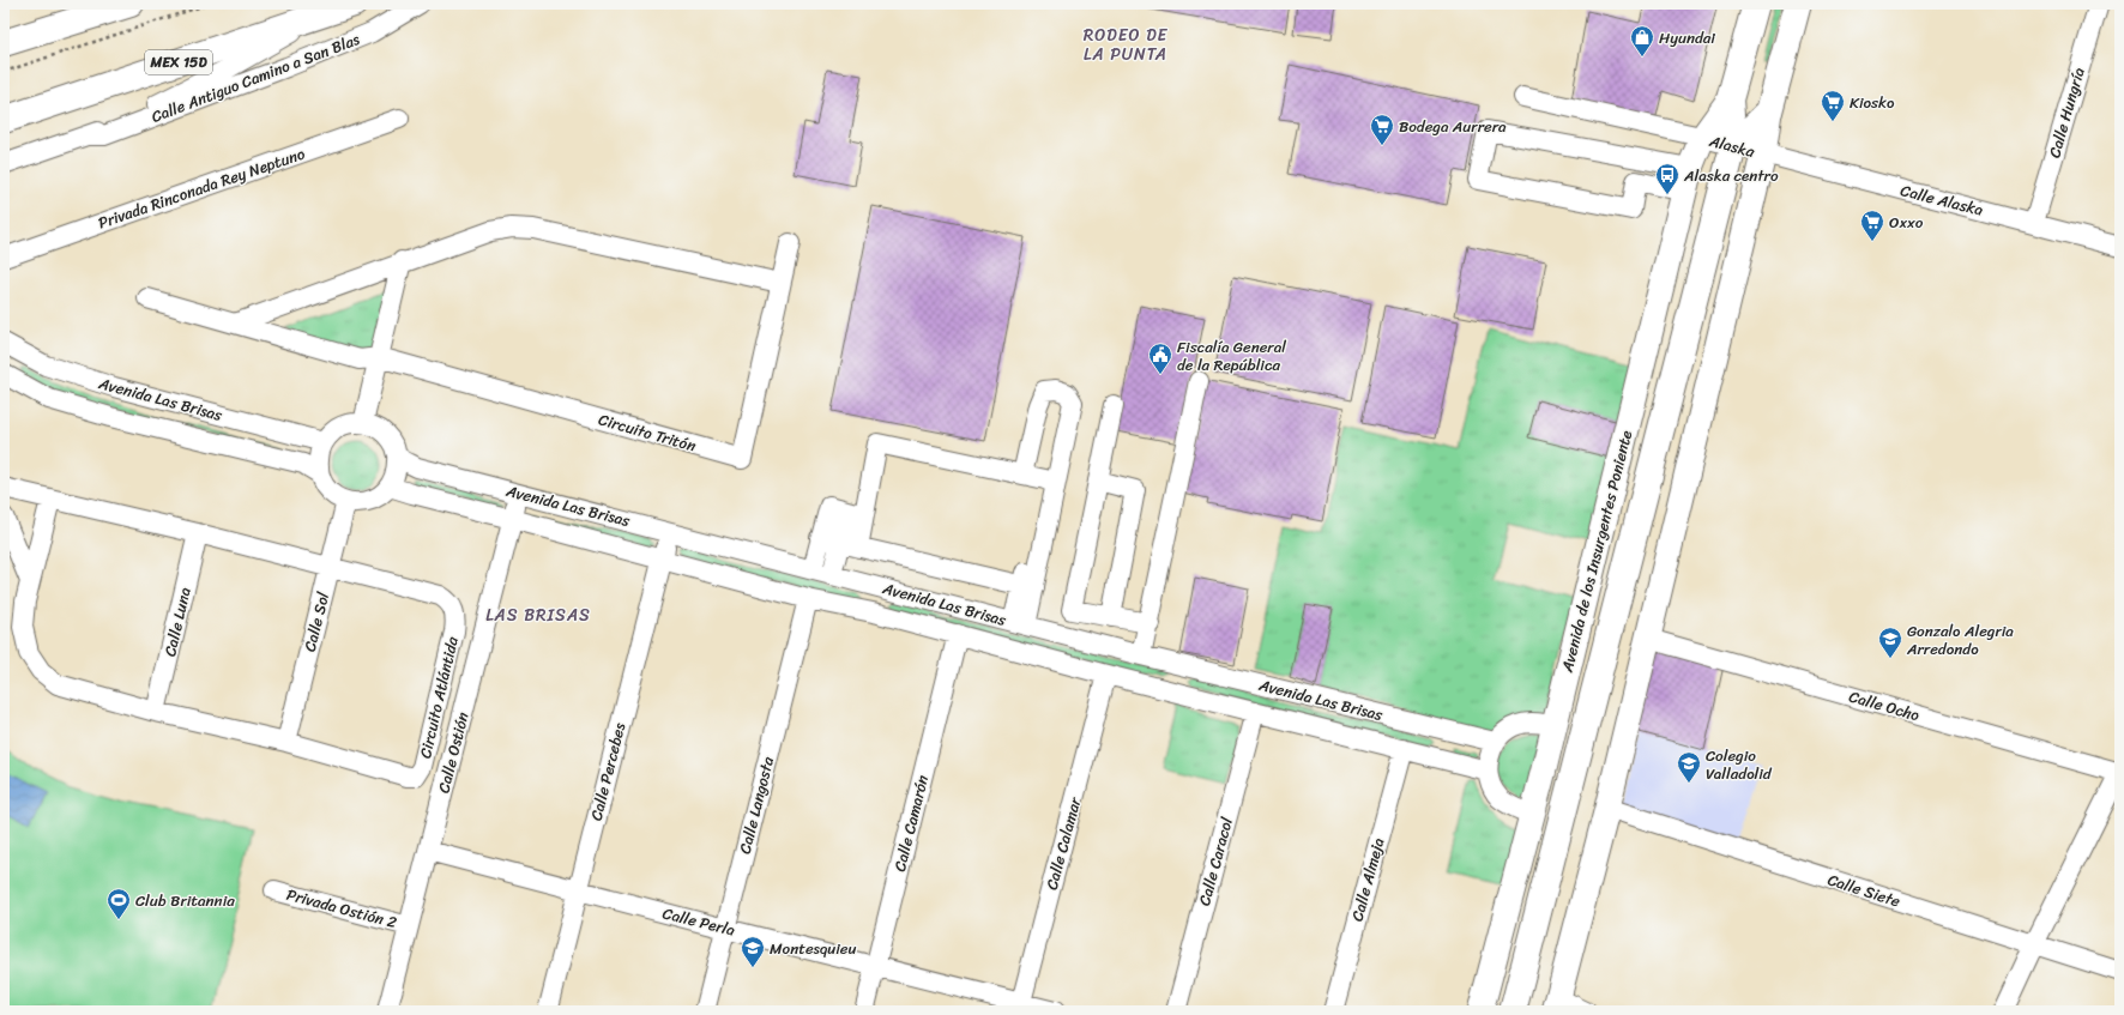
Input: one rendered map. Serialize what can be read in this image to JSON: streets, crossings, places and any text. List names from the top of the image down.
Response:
{
  "streets": {
    "highway": ["MEX 15D", "Avenida de los Insurgentes Poniente"],
    "street": [
      "Calle Antiguo Camino a San Blas",
      "Calle Hungría",
      "Alaska",
      "Privada Rinconada Rey Neptuno",
      "Calle Alaska",
      "Avenida Las Brisas",
      "Circuito Tritón",
      "Calle Luna",
      "Calle Sol",
      "Circuito Atlántida",
      "Calle Ocho",
      "Calle Ostión",
      "Calle Percebes",
      "Calle Langosta",
      "Calle Camarón",
      "Calle Calamar",
      "Calle Caracol",
      "Calle Almeja",
      "Calle Siete",
      "Privada Ostión 2",
      "Calle Perla"
    ]
  },
  "crossings": [
    ["Calle Hungría", "Calle Alaska"],
    ["Alaska", "Calle Alaska"],
    ["Alaska", "Avenida de los Insurgentes Poniente"],
    ["Avenida Las Brisas", "Calle Sol"],
    ["Avenida Las Brisas", "Calle Ostión"],
    ["Avenida Las Brisas", "Calle Percebes"],
    ["Avenida Las Brisas", "Calle Langosta"],
    ["Avenida Las Brisas", "Calle Camarón"],
    ["Avenida Las Brisas", "Calle Calamar"],
    ["Avenida Las Brisas", "Calle Caracol"],
    ["Avenida Las Brisas", "Calle Almeja"],
    ["Calle Luna", "Circuito Atlántida"],
    ["Calle Sol", "Circuito Atlántida"],
    ["Calle Ostión", "Privada Ostión 2"],
    ["Calle Ostión", "Calle Perla"],
    ["Calle Percebes", "Calle Perla"],
    ["Calle Langosta", "Calle Perla"],
    ["Calle Camarón", "Calle Perla"],
    ["Calle Calamar", "Calle Perla"]
  ],
  "districts": ["RODEO DE LA PUNTA", "LAS BRISAS"],
  "places": {
    "shop": ["Hyundai"],
    "supermarket": ["Kiosko", "Bodega Aurrera", "Oxxo"],
    "bus stop": ["Alaska centro"],
    "public building": ["Fiscalía General de la República"],
    "school or university": ["Gonzalo Alegria Arredondo", "Colegio Valladolid", "Montesquieu"],
    "sports": ["Club Britannia"]
  }
}
